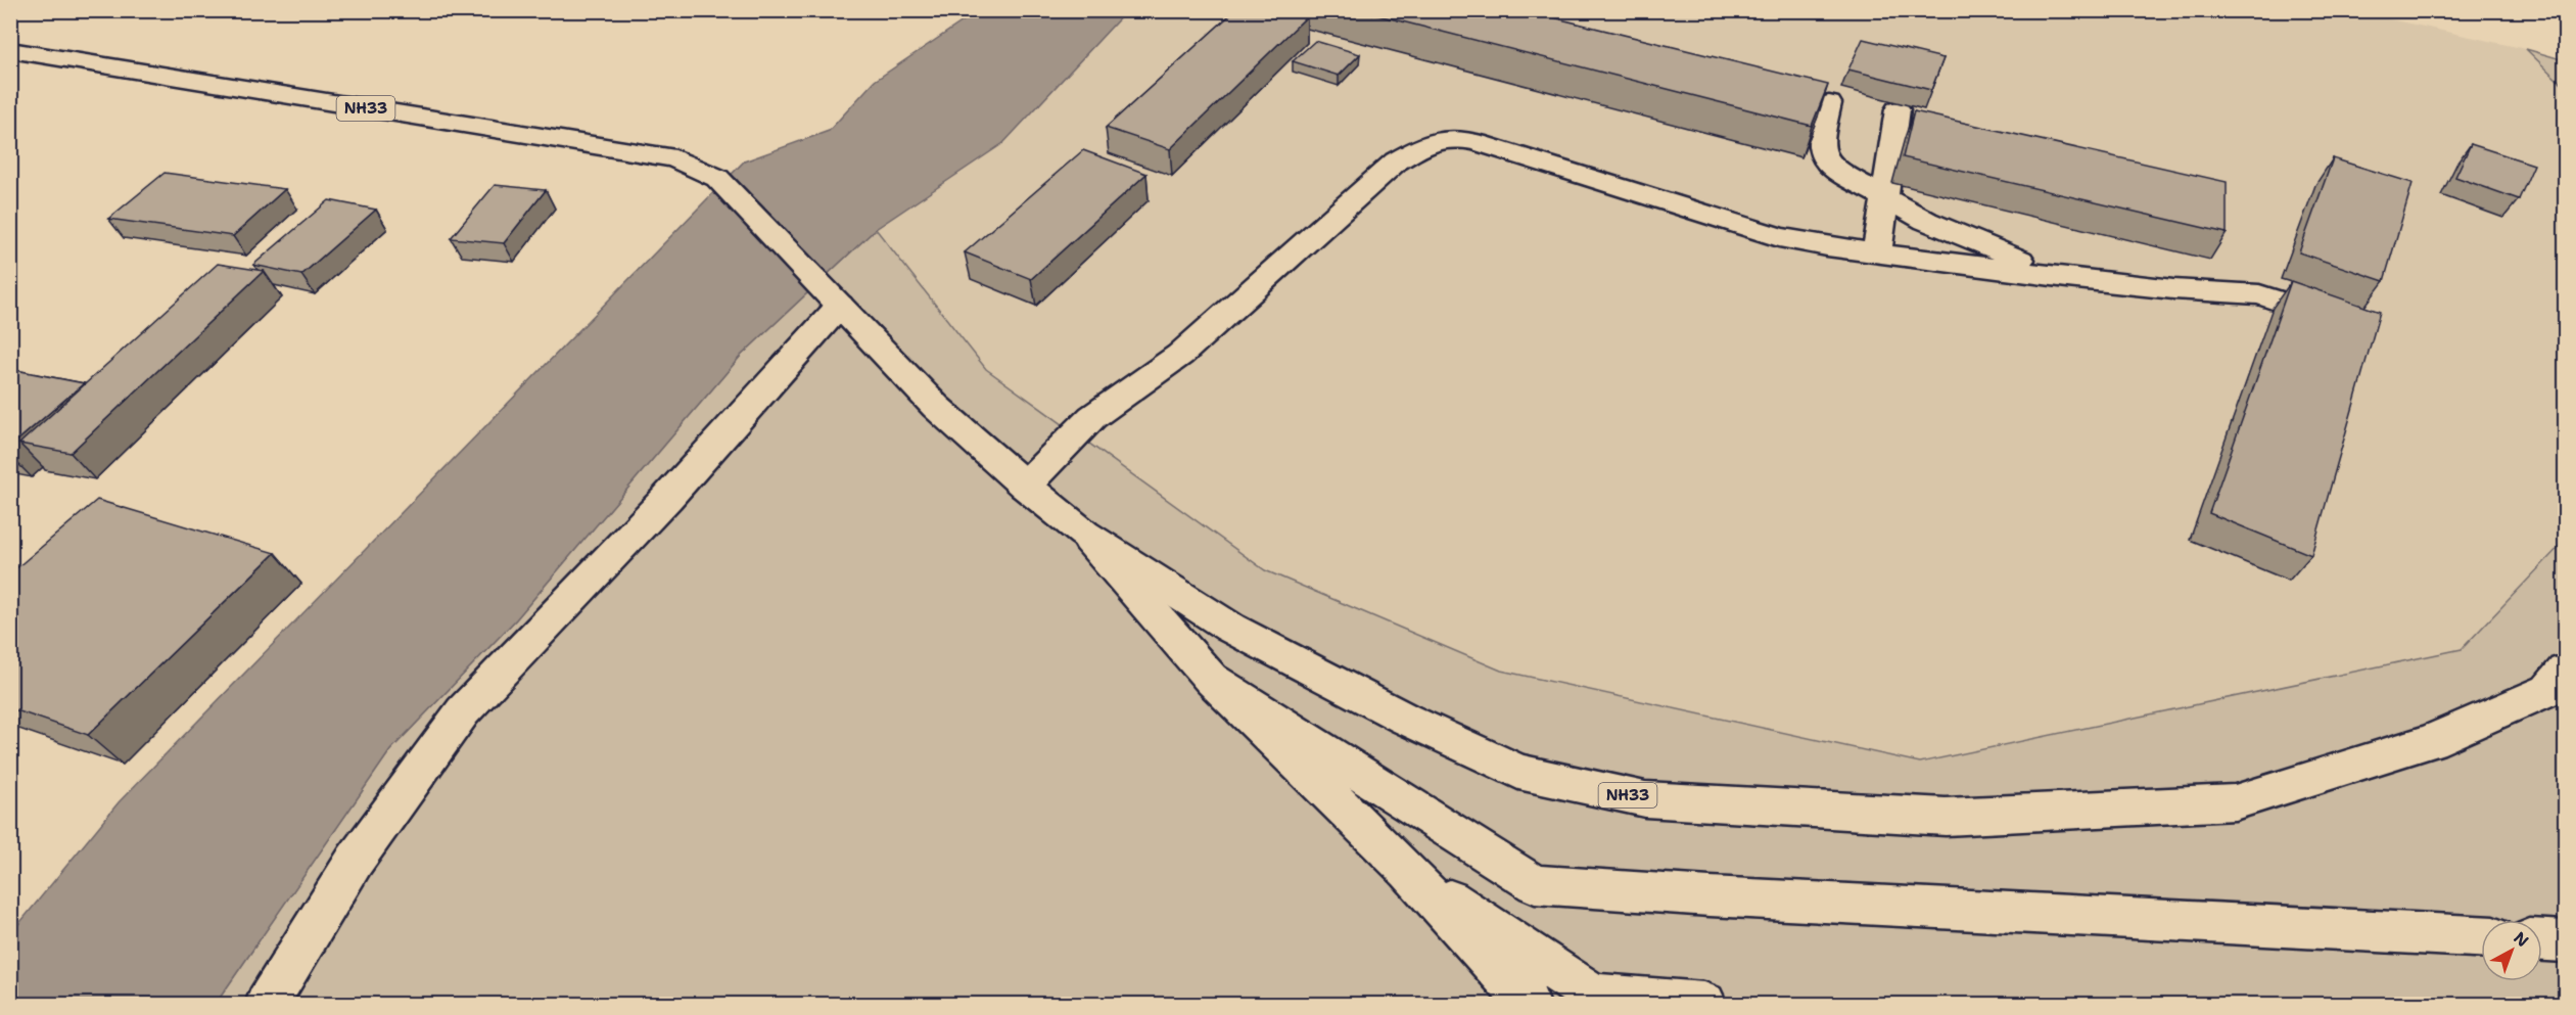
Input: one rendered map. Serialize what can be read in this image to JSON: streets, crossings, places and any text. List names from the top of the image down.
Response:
{
  "streets": {
    "main road": ["NH33"]
  },
  "north": "top right"
}
